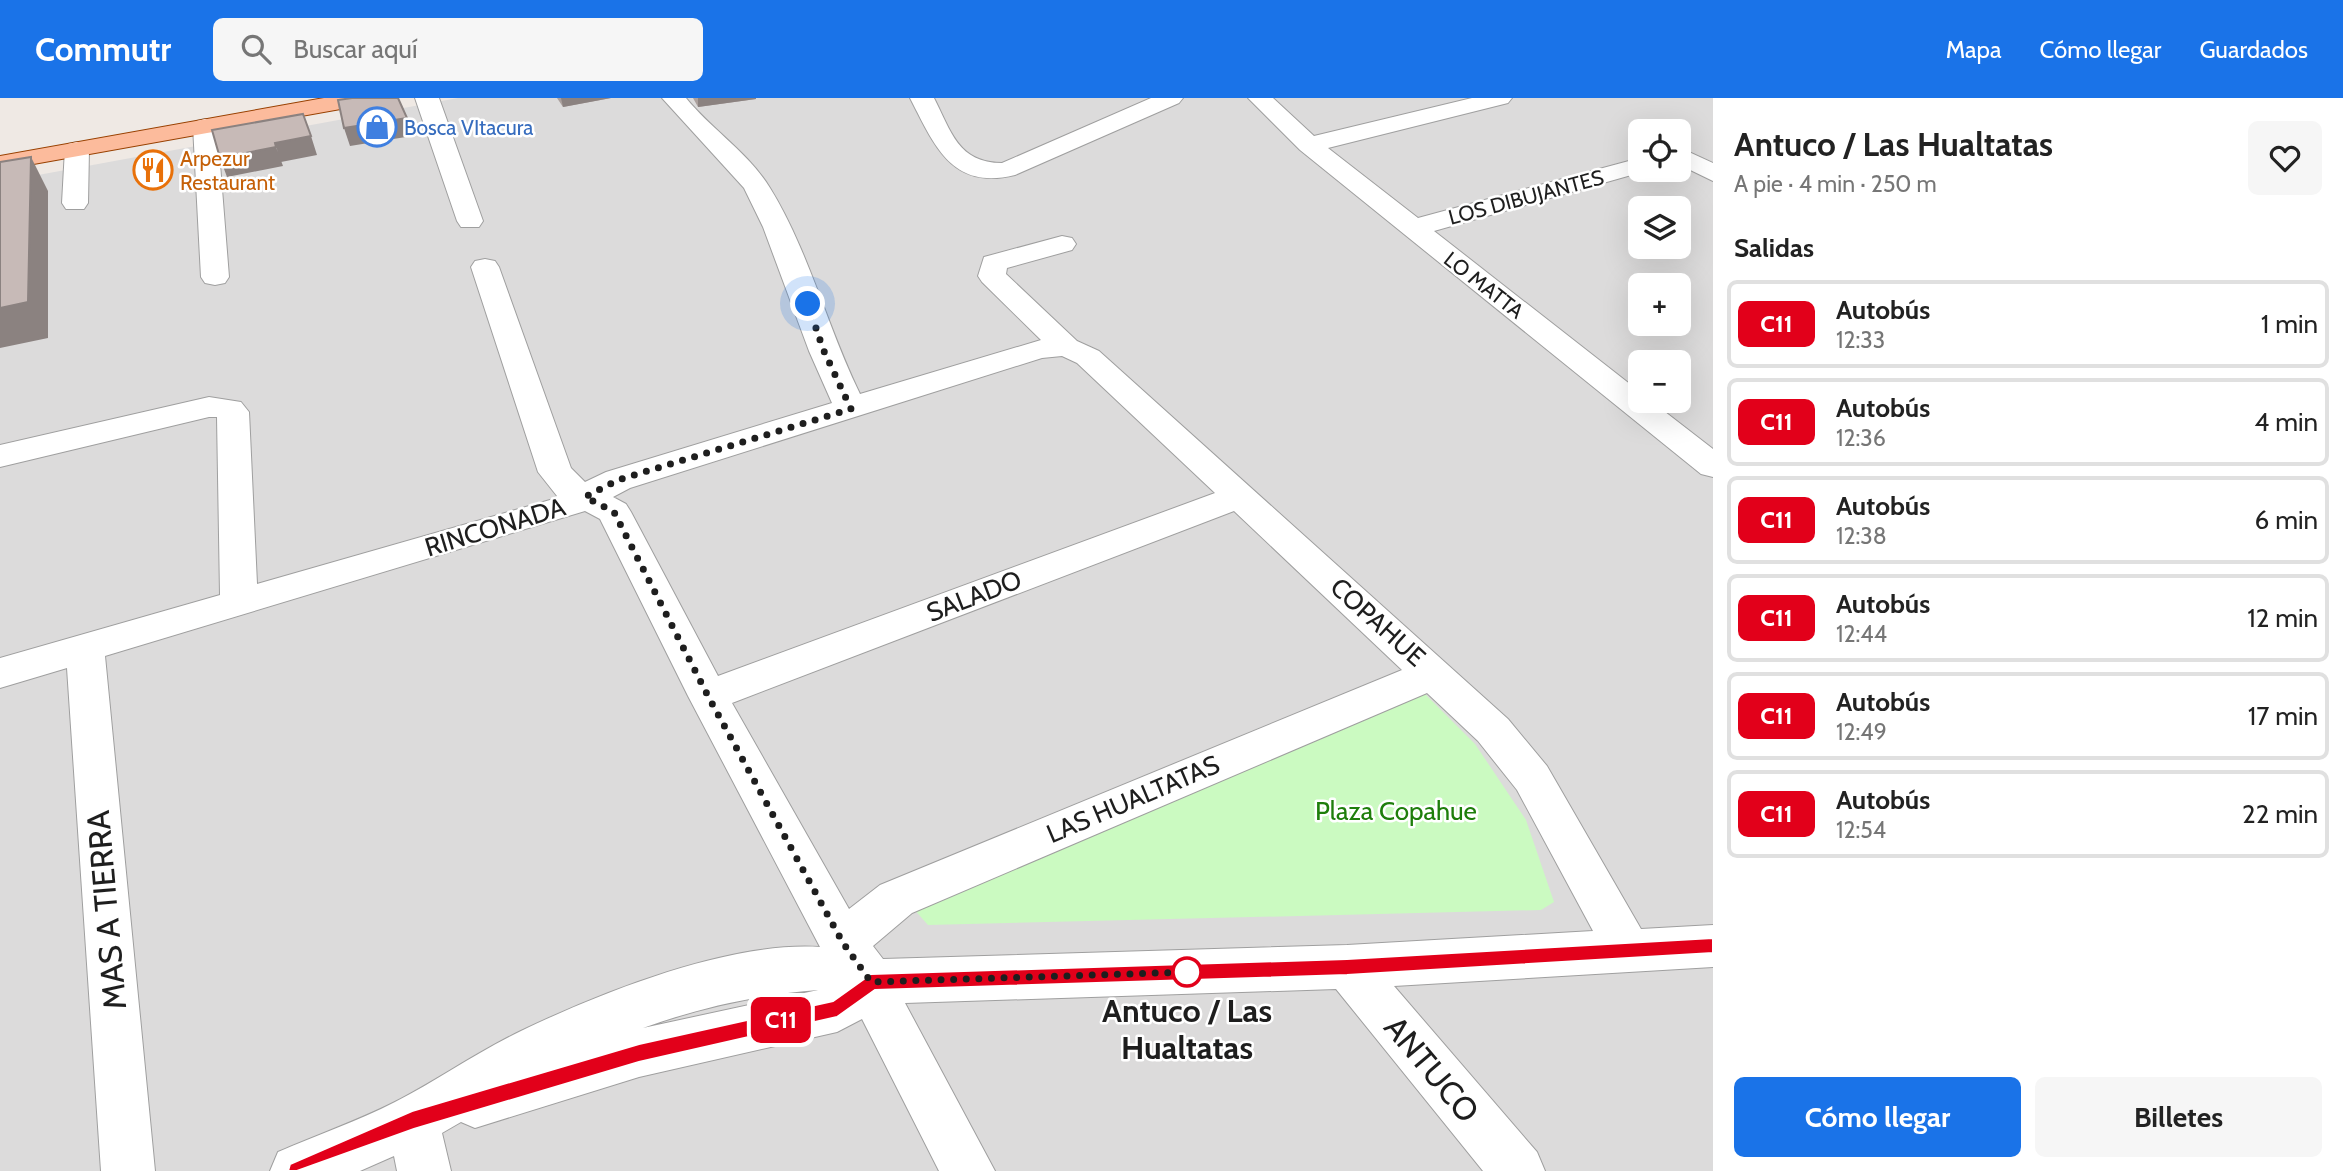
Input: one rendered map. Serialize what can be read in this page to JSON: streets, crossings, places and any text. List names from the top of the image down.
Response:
{
  "streets": {
    "street": [
      "LOS DIBUJANTES",
      "LO MATTA",
      "RINCONADA",
      "SALADO",
      "COPAHUE",
      "LAS HUALTATAS",
      "MAS A TIERRA",
      "ANTUCO"
    ]
  },
  "crossings": [
    ["LOS DIBUJANTES", "LO MATTA"],
    ["RINCONADA", "COPAHUE"],
    ["RINCONADA", "MAS A TIERRA"],
    ["SALADO", "COPAHUE"],
    ["COPAHUE", "LAS HUALTATAS"]
  ],
  "parks": ["Plaza Copahue"],
  "places": {
    "shop": ["Bosca VItacura"],
    "restaurant": ["Arpezur Restaurant"],
    "other": ["Antuco / Las Hualtatas"]
  },
  "lines": ["bus line C11"],
  "page": {
    "header": "Commutr",
    "search": "Buscar aquí",
    "nav": ["Mapa", "Cómo llegar", "Guardados"],
    "on_map": "C11",
    "heading": [
      ["Antuco / Las Hualtatas", "A pie · 4 min · 250 m"],
      "Salidas"
    ],
    "map_buttons": ["+", "−"],
    "list": [
      {
        "mark": "C11",
        "name": "Autobús",
        "note": "12:33",
        "value": "1 min"
      },
      {
        "mark": "C11",
        "name": "Autobús",
        "note": "12:36",
        "value": "4 min"
      },
      {
        "mark": "C11",
        "name": "Autobús",
        "note": "12:38",
        "value": "6 min"
      },
      {
        "mark": "C11",
        "name": "Autobús",
        "note": "12:44",
        "value": "12 min"
      },
      {
        "mark": "C11",
        "name": "Autobús",
        "note": "12:49",
        "value": "17 min"
      },
      {
        "mark": "C11",
        "name": "Autobús",
        "note": "12:54",
        "value": "22 min"
      }
    ],
    "buttons": ["Cómo llegar", "Billetes"]
  }
}
